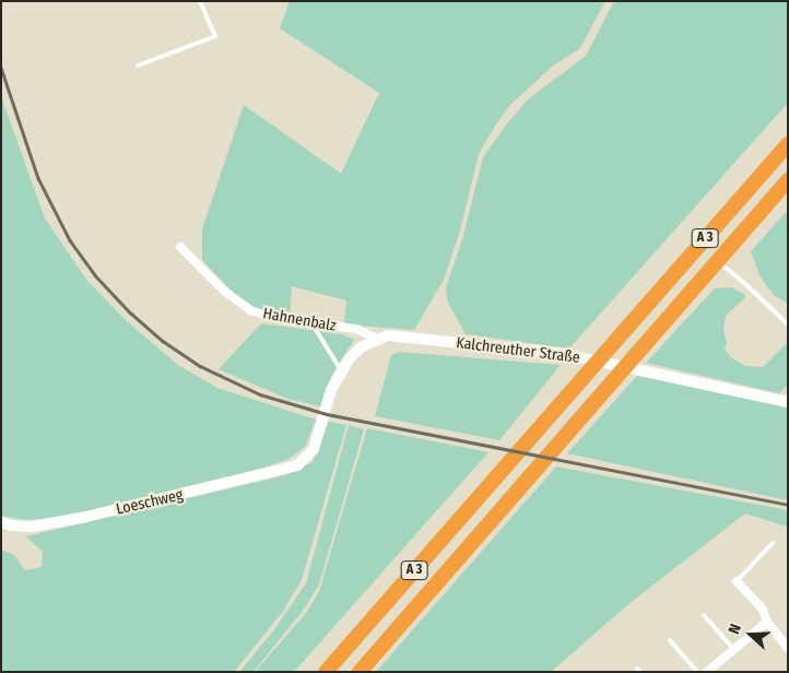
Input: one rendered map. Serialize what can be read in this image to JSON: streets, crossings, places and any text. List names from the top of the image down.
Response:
{
  "streets": {
    "highway": ["A 3"],
    "street": ["Hahnenbalz", "Kalchreuther Straße", "Loeschweg"]
  },
  "crossings": [
    ["Hahnenbalz", "Kalchreuther Straße"]
  ],
  "north": "left"
}
